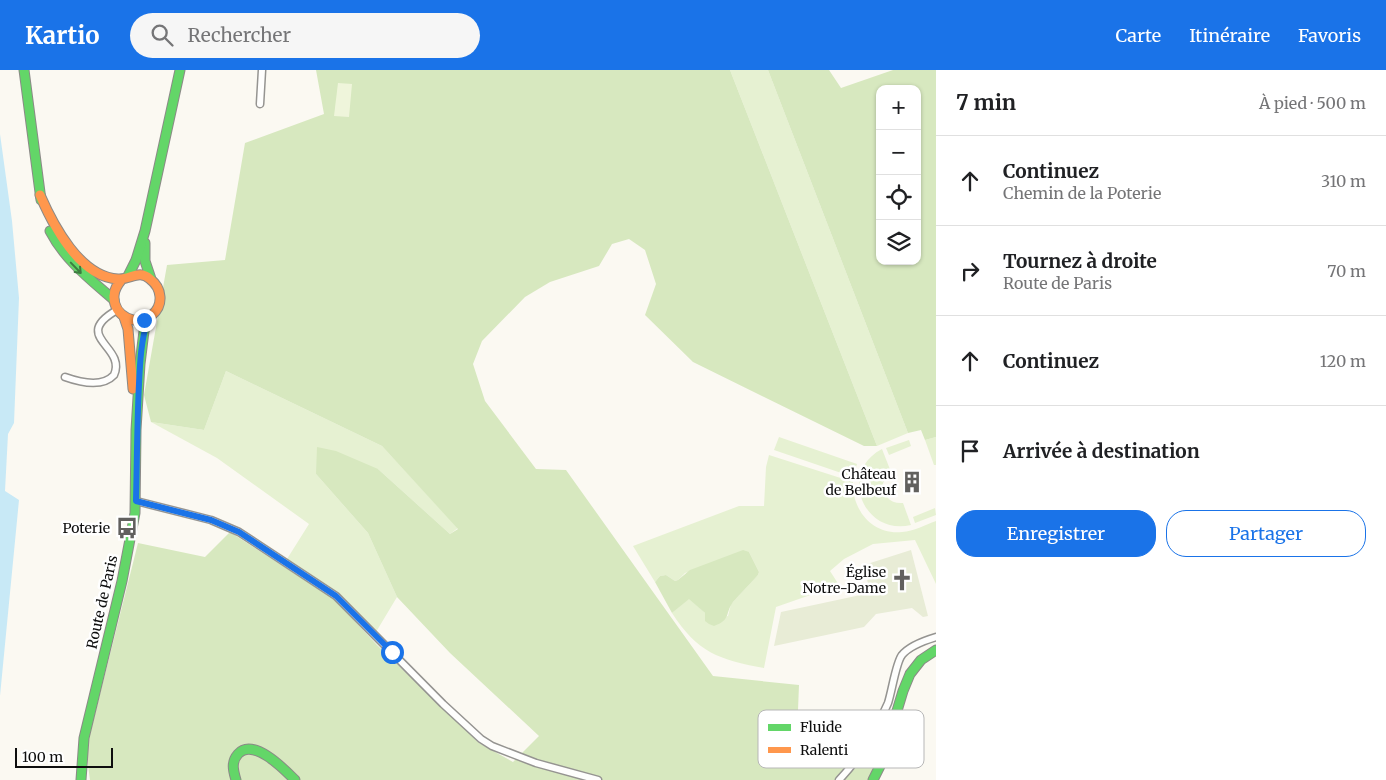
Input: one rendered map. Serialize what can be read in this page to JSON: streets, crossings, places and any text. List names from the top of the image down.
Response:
{
  "streets": {
    "main road": ["Route de Paris"]
  },
  "places": {
    "building": ["Château de Belbeuf"],
    "bus stop": ["Poterie"],
    "church": ["Église Notre-Dame"]
  },
  "legend": ["Fluide", "Ralenti"],
  "scale_bar": "100 m",
  "page": {
    "header": "Kartio",
    "search": "Rechercher",
    "nav": ["Carte", "Itinéraire", "Favoris"],
    "heading": ["7 min", "À pied · 500 m"],
    "map_buttons": ["+", "−"],
    "list": [
      ["Continuez", "Chemin de la Poterie", "310 m"],
      ["Tournez à droite", "Route de Paris", "70 m"],
      ["Continuez", "120 m"],
      "Arrivée à destination"
    ],
    "buttons": ["Enregistrer", "Partager"],
    "scale": "100 m"
  }
}
